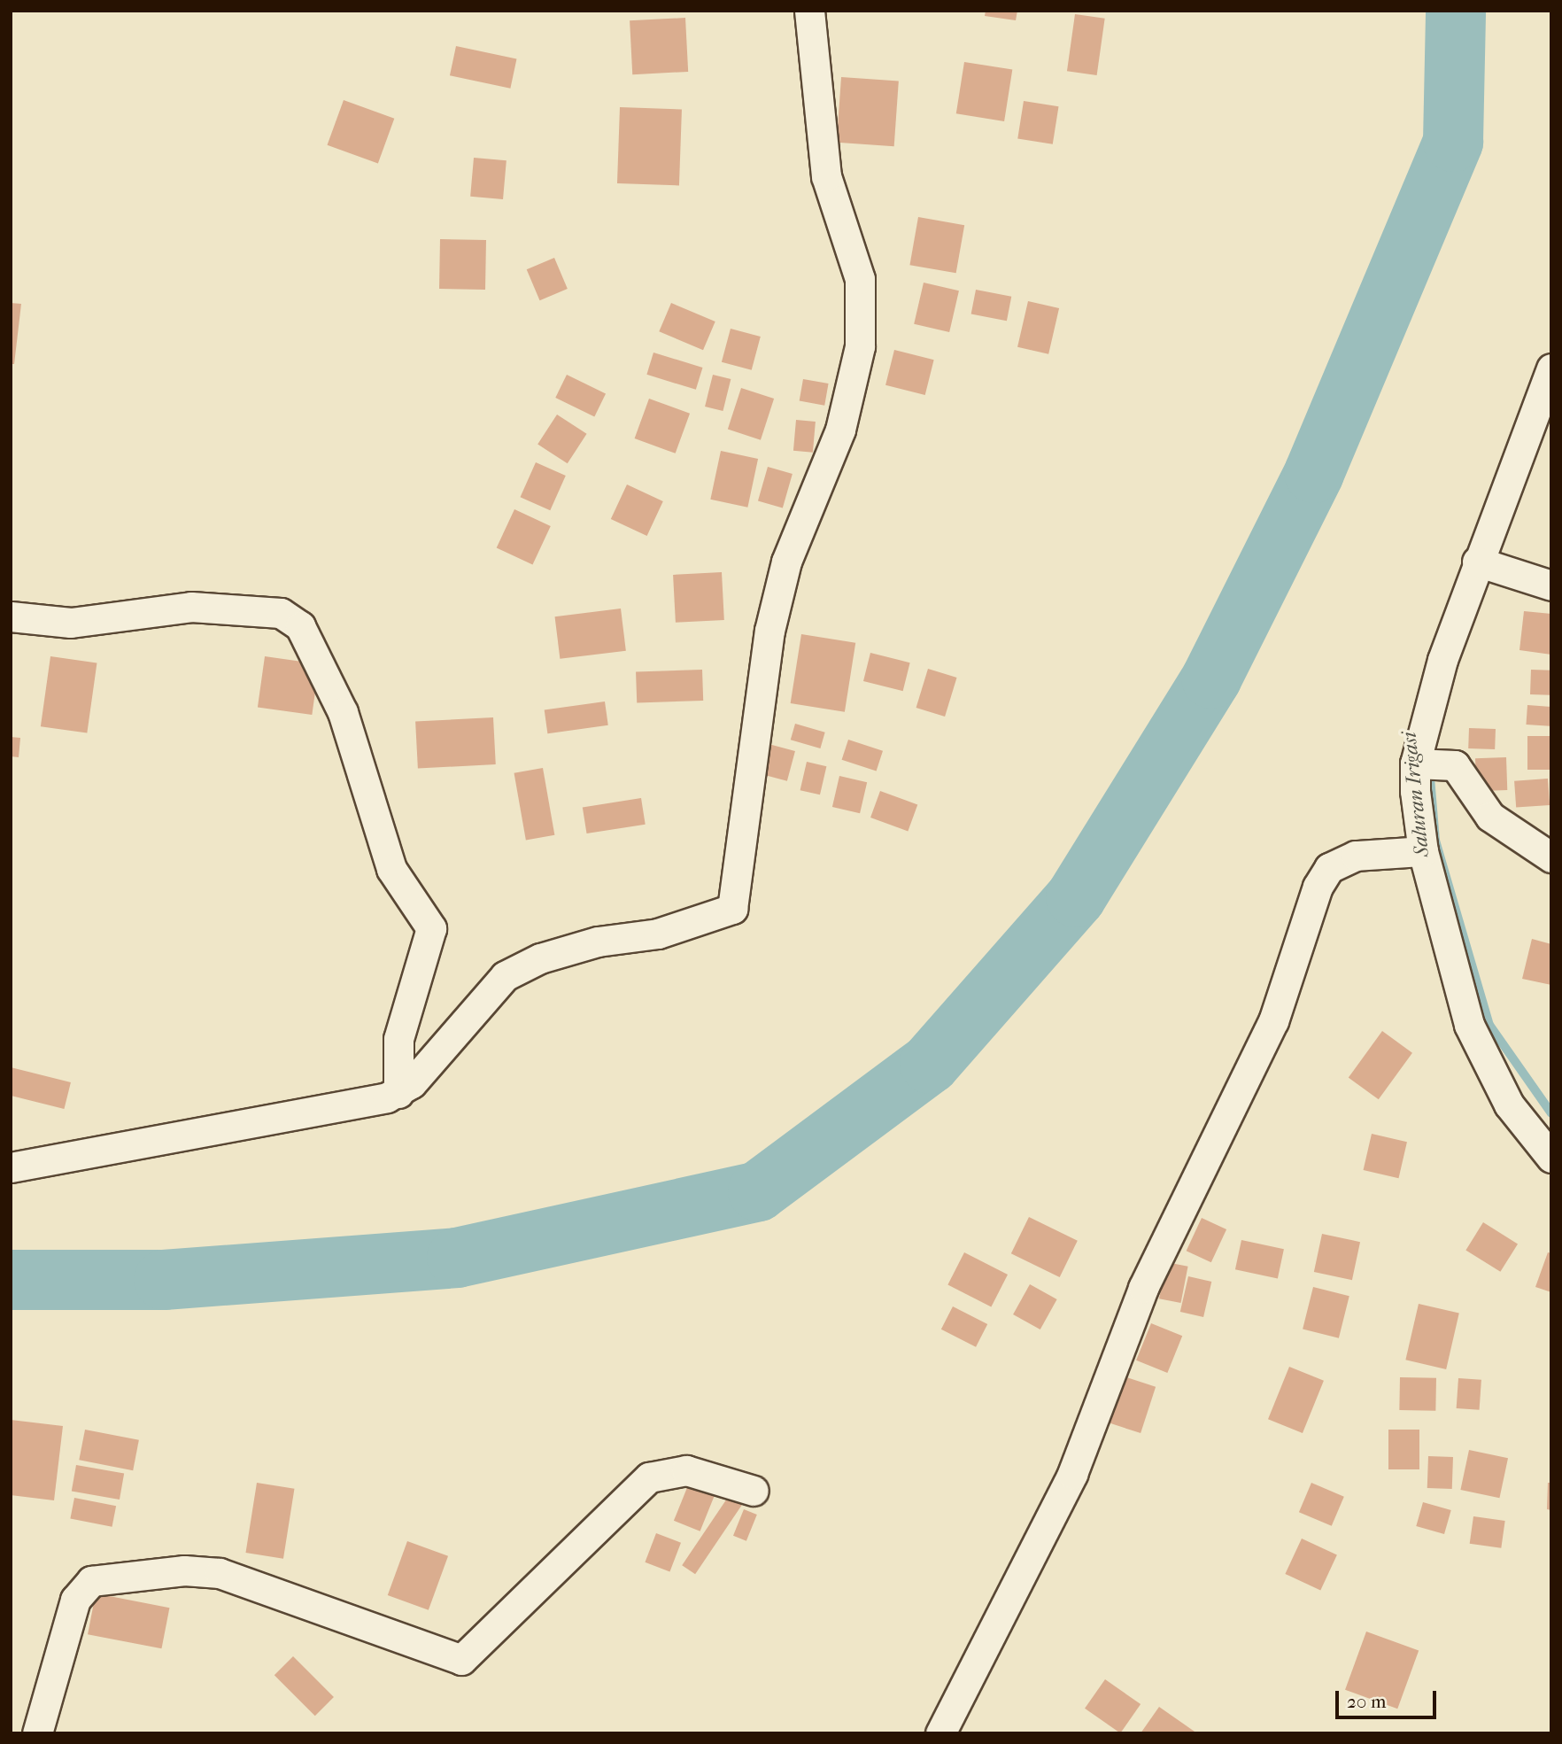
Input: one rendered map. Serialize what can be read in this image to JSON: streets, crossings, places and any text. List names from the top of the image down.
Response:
{
  "water": ["Saluran Irigasi"],
  "scale_bar": "20 m"
}
